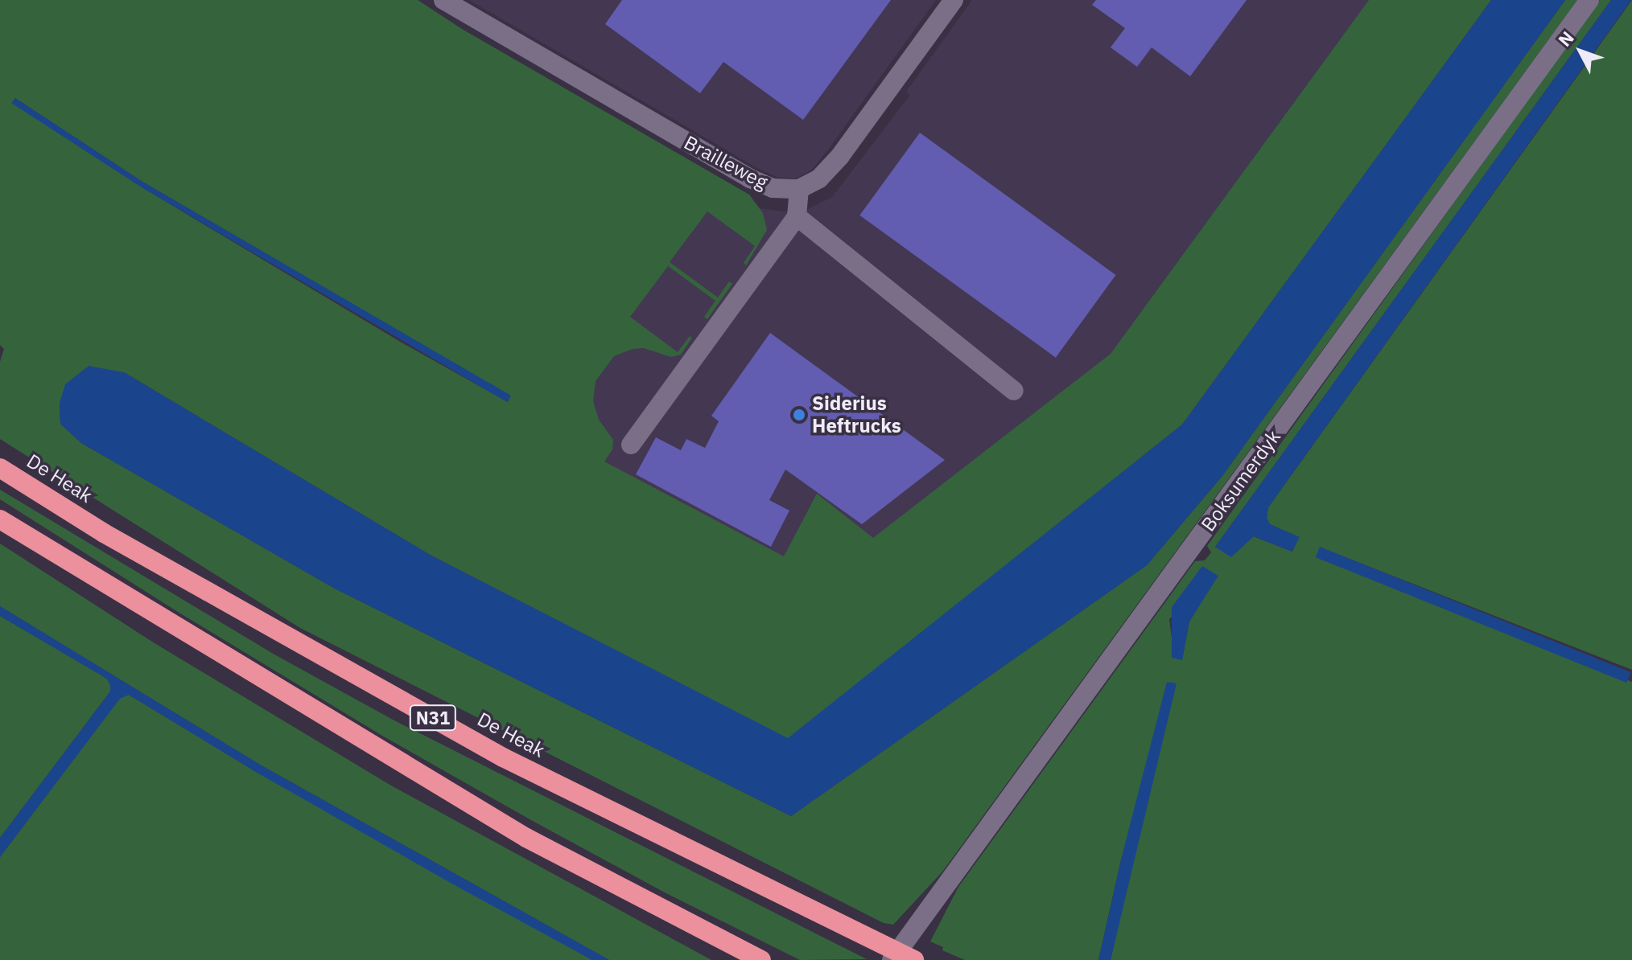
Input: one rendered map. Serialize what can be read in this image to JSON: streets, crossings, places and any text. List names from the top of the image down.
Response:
{
  "streets": {
    "highway": ["De Heak", "N31"],
    "street": ["Brailleweg", "Boksumerdyk"]
  },
  "places": ["Siderius Heftrucks"],
  "north": "top left"
}
